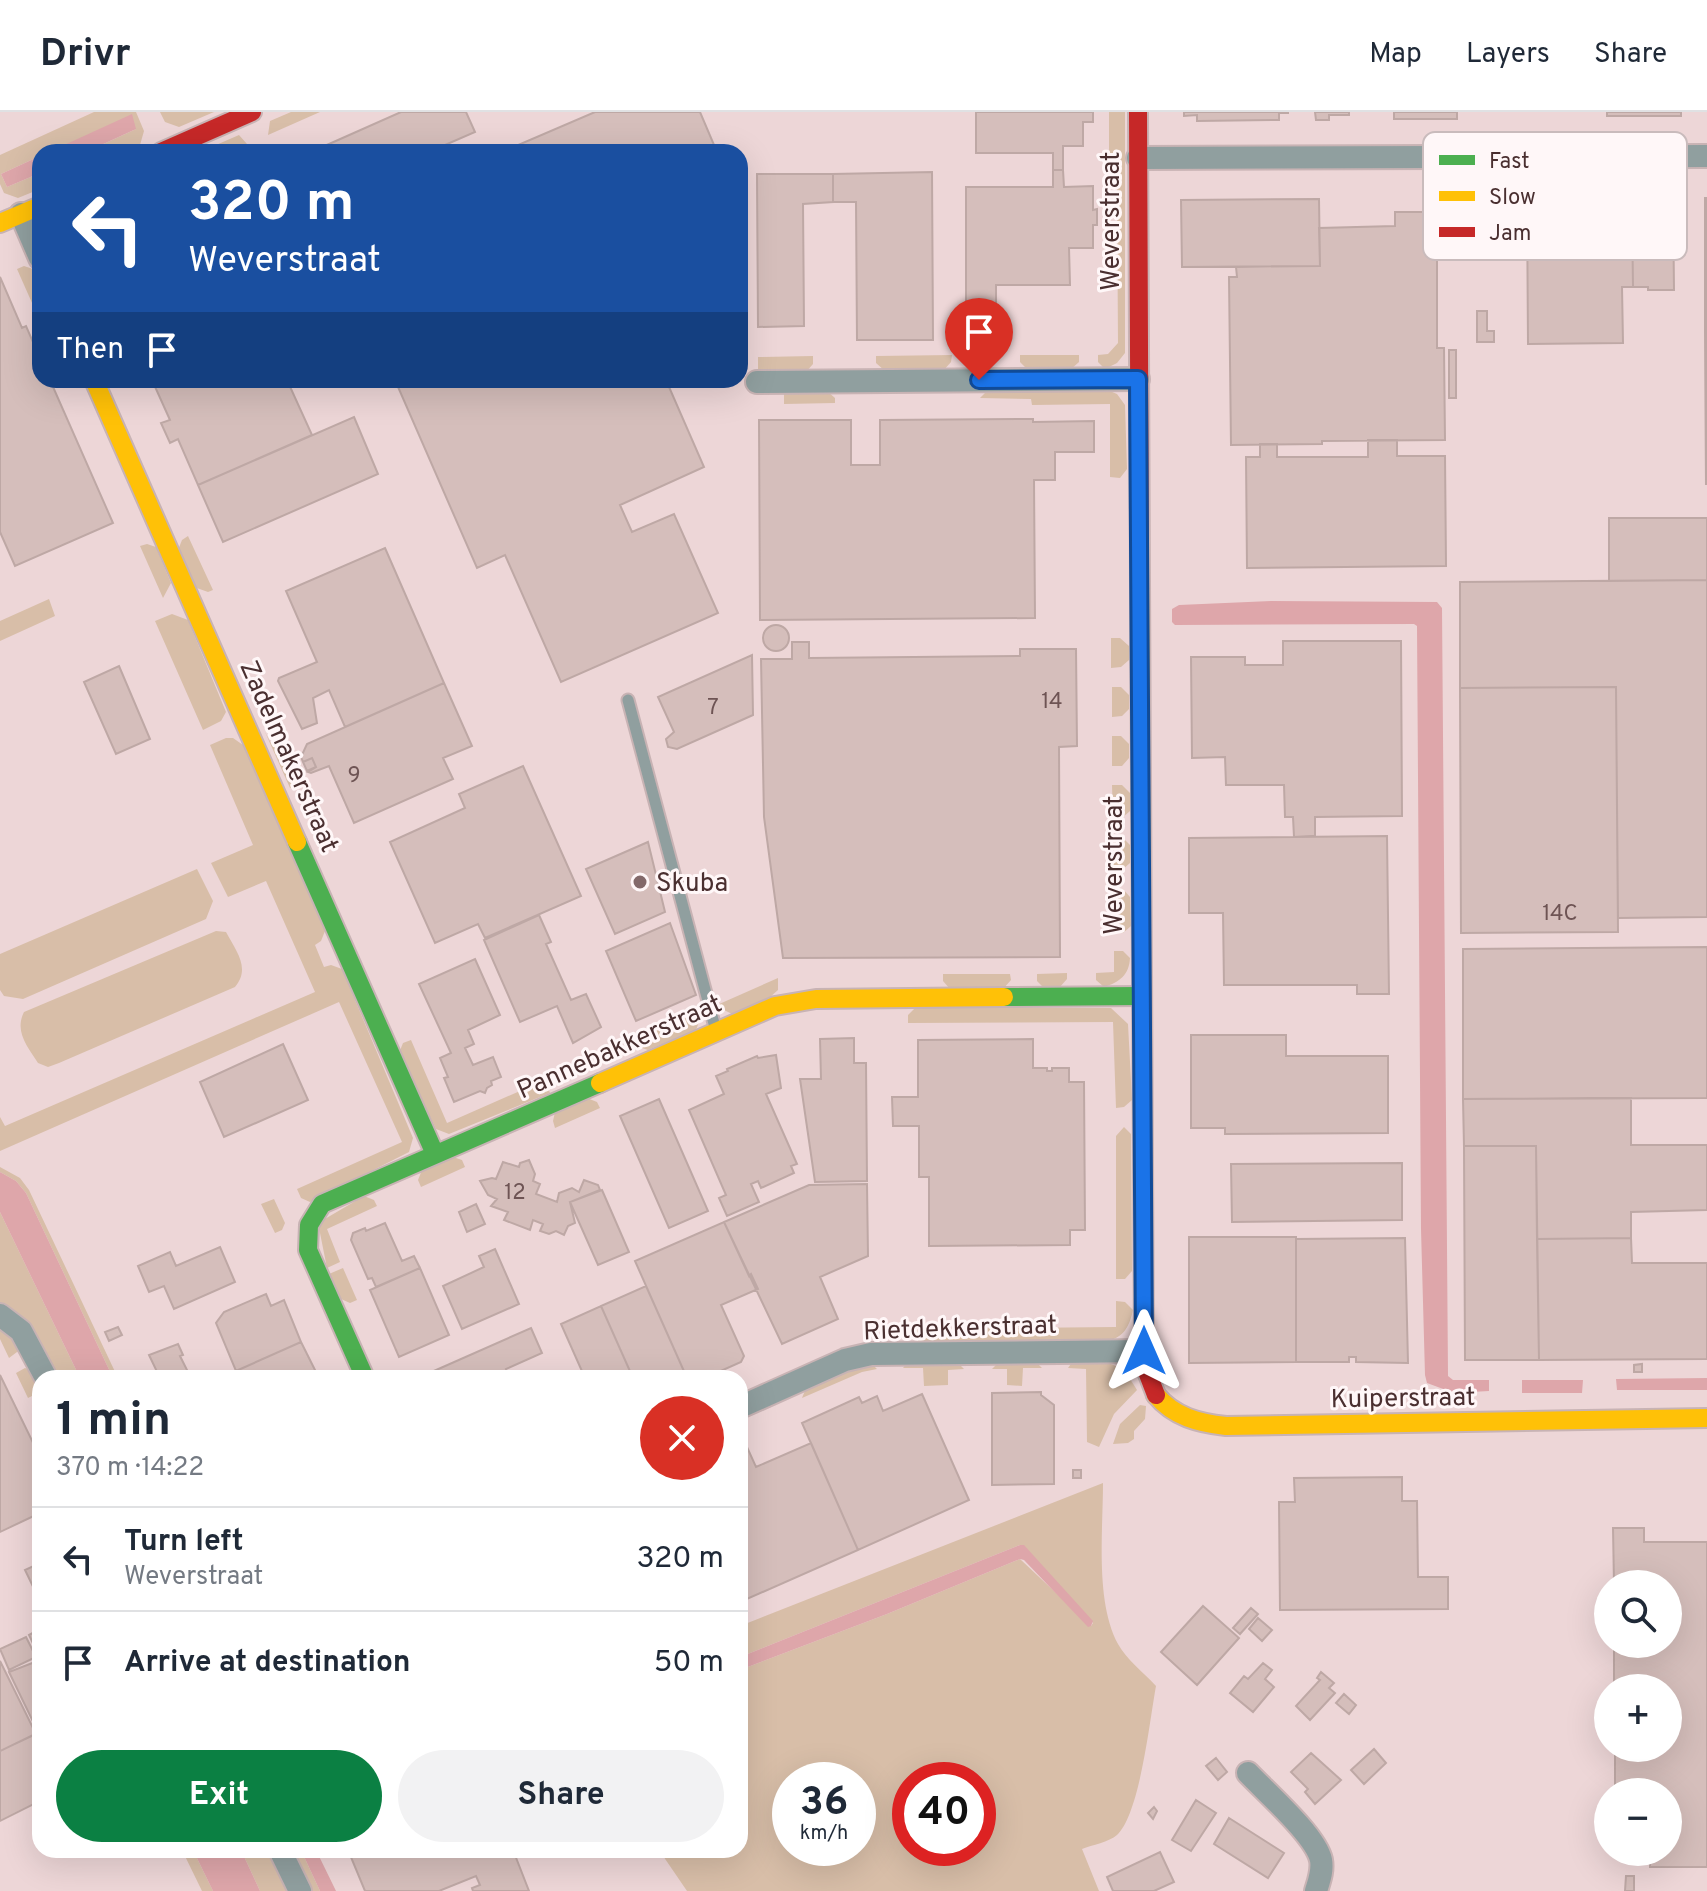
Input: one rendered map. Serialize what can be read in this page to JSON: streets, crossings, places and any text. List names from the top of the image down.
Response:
{
  "streets": {
    "street": [
      "Weverstraat",
      "Zadelmakerstraat",
      "Pannebakkerstraat",
      "Rietdekkerstraat",
      "Kuiperstraat"
    ]
  },
  "crossings": [
    ["Weverstraat", "Pannebakkerstraat"],
    ["Weverstraat", "Rietdekkerstraat"],
    ["Weverstraat", "Kuiperstraat"],
    ["Zadelmakerstraat", "Pannebakkerstraat"],
    ["Rietdekkerstraat", "Kuiperstraat"]
  ],
  "places": ["Skuba"],
  "house_numbers": [
    "14",
    "7",
    "9",
    "14C",
    "12"
  ],
  "legend": ["Fast", "Slow", "Jam"],
  "page": {
    "header": "Drivr",
    "nav": ["Map", "Layers", "Share"],
    "turn": ["320 m", "Weverstraat"],
    "then": "Then",
    "heading": ["1 min", "370 m · 14:22"],
    "list": [
      {
        "name": "Turn left",
        "note": "Weverstraat",
        "value": "320 m"
      },
      {
        "name": "Arrive at destination",
        "value": "50 m"
      }
    ],
    "map_buttons": ["+", "−"],
    "buttons": ["Exit", "Share"],
    "speed": "36 km/h",
    "limit": "40"
  }
}
